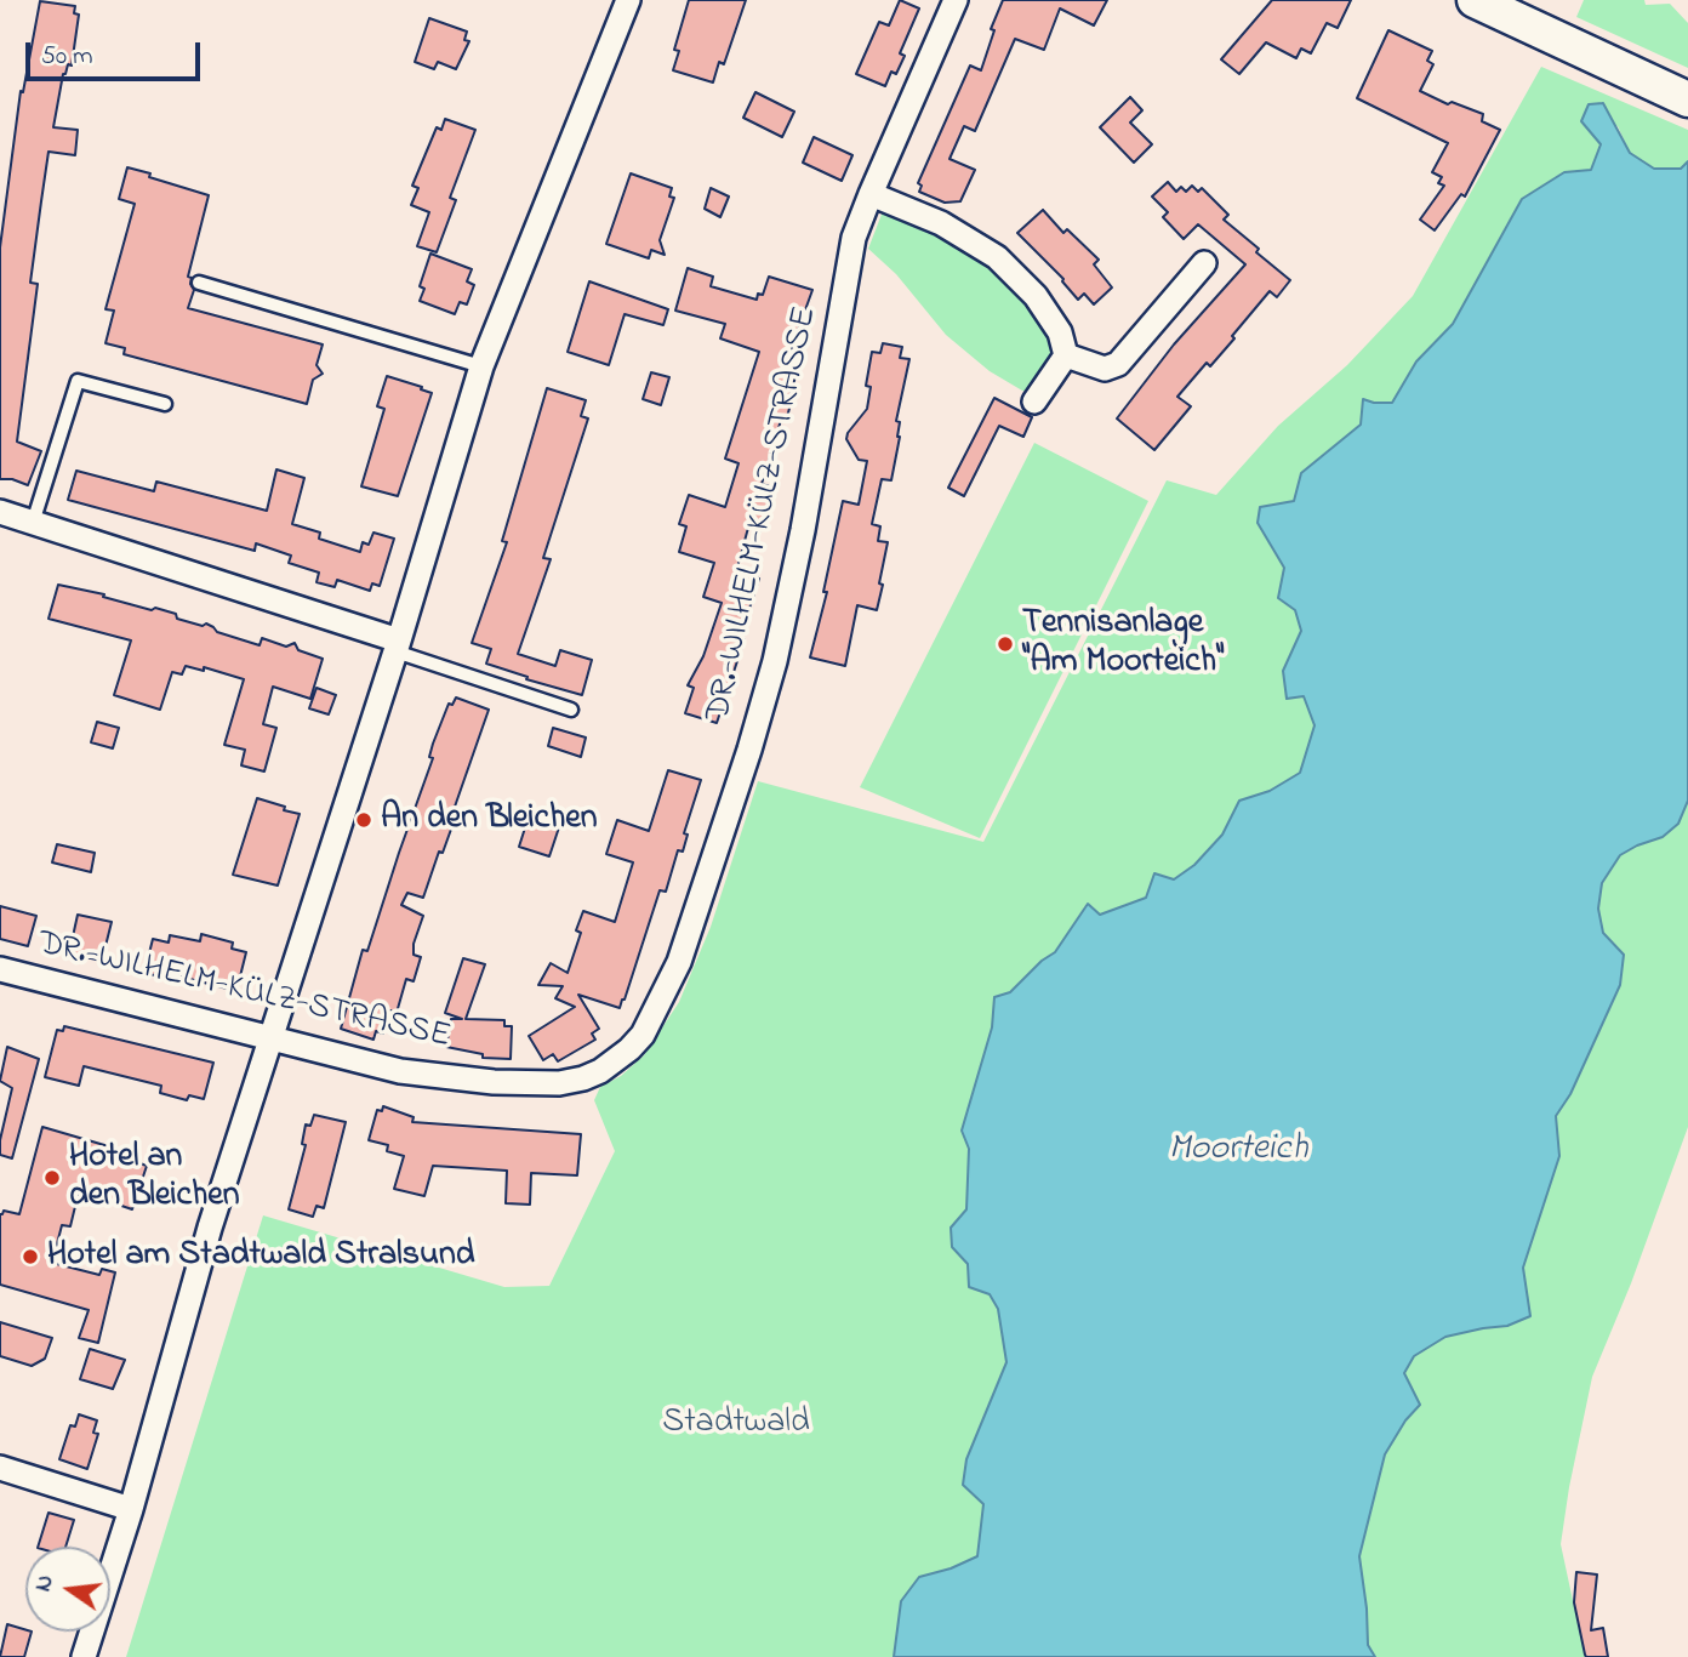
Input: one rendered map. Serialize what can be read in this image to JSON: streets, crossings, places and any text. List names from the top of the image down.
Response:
{
  "streets": {
    "street": ["DR.-WILHELM-KÜLZ-STRASSE"]
  },
  "water": ["Moorteich"],
  "parks": ["Stadtwald"],
  "places": [
    "Tennisanlage \"Am Moorteich\"",
    "An den Bleichen",
    "Hotel an den Bleichen",
    "Hotel am Stadtwald Stralsund"
  ],
  "scale_bar": "50 m",
  "north": "left"
}
